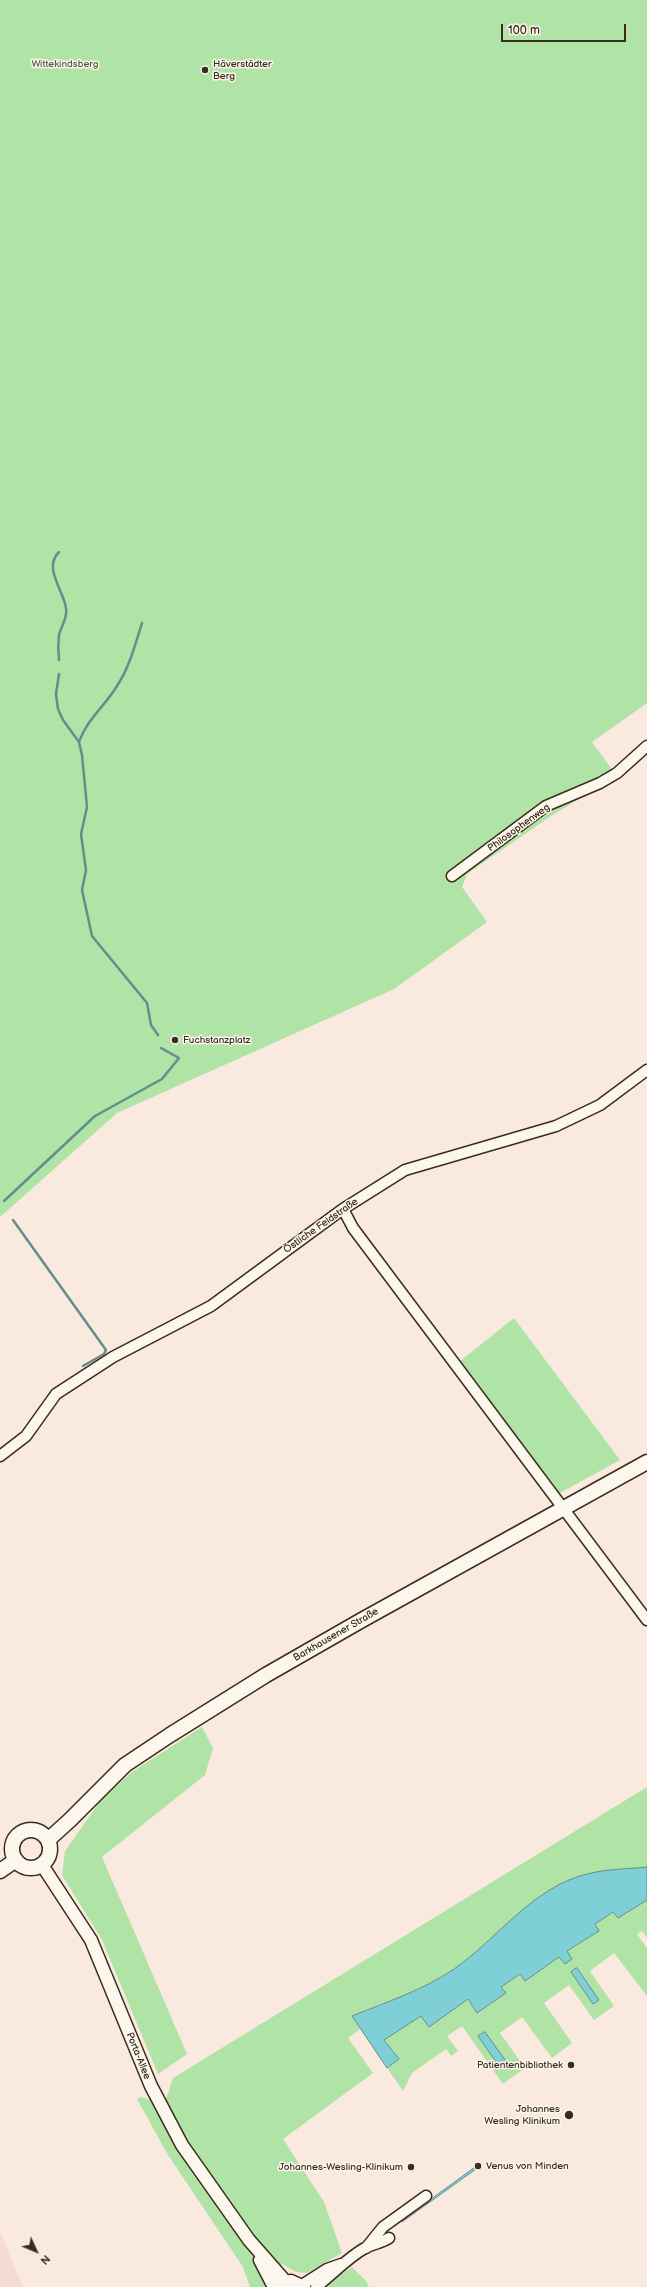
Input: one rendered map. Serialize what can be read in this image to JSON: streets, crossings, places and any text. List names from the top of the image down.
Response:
{
  "streets": {
    "main road": ["Barkhausener Straße"],
    "street": ["Philosophenweg", "Östliche Feldstraße", "Porta-Allee"]
  },
  "crossings": [
    ["Barkhausener Straße", "Porta-Allee"]
  ],
  "parks": ["Wittekindsberg"],
  "places": [
    "Häverstädter Berg",
    "Fuchstanzplatz",
    "Patientenbibliothek",
    "Johannes Wesling Klinikum",
    "Venus von Minden",
    "Johannes-Wesling-Klinikum"
  ],
  "scale_bar": "100 m",
  "north": "bottom right"
}
